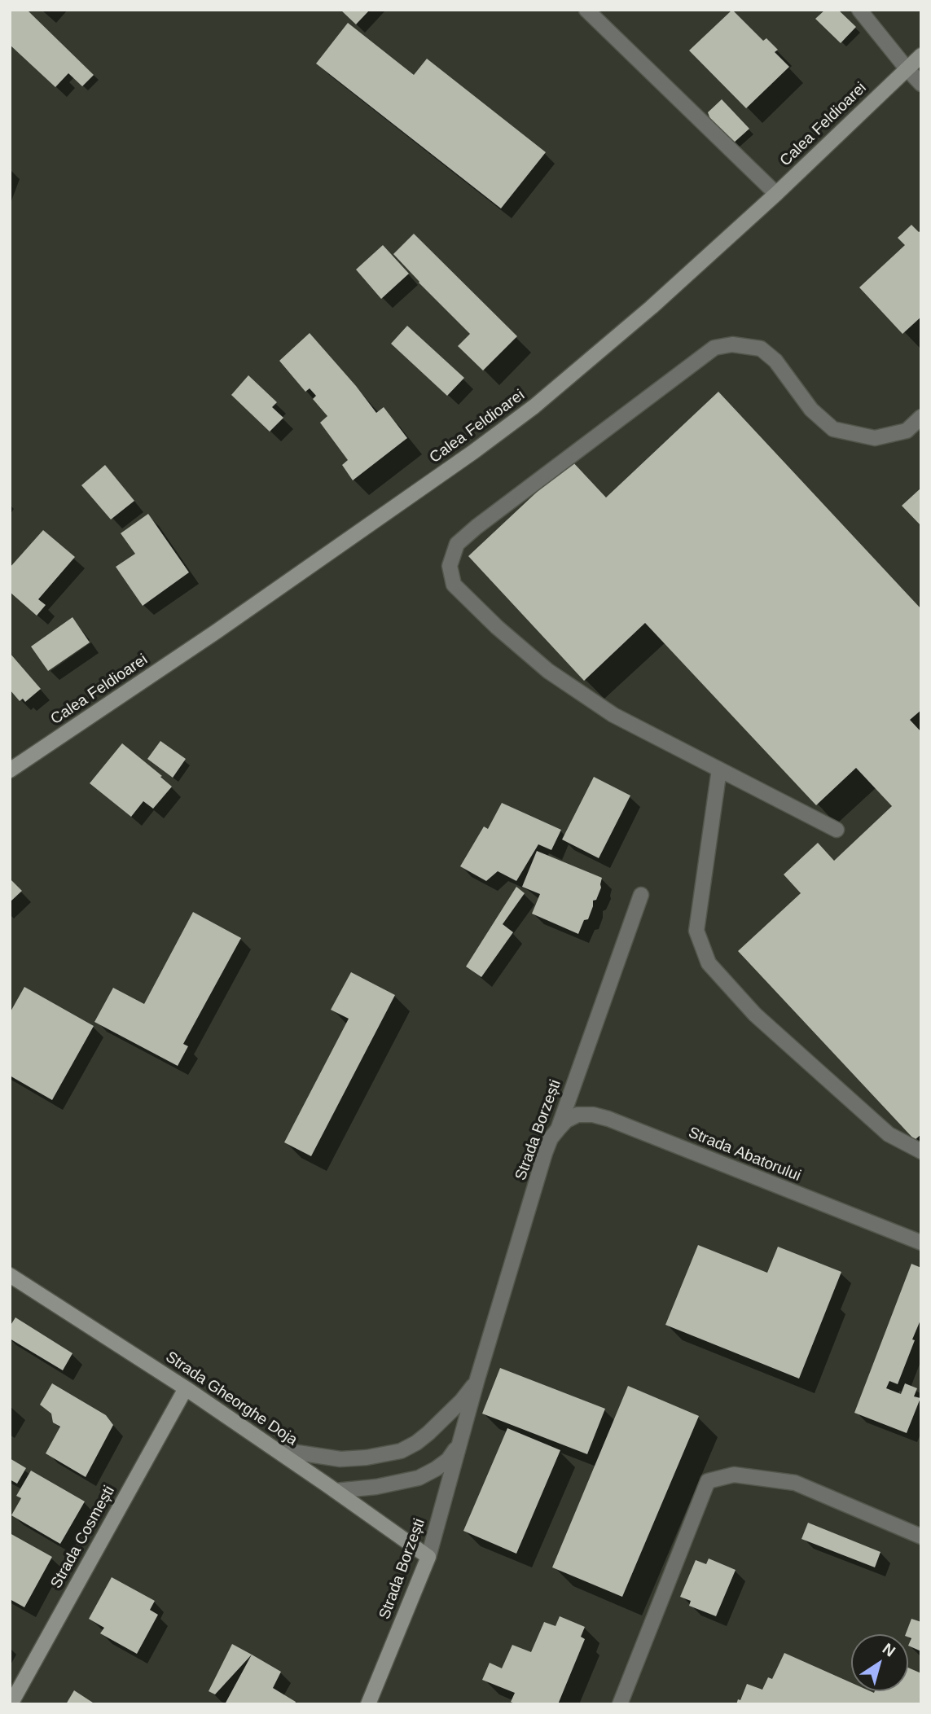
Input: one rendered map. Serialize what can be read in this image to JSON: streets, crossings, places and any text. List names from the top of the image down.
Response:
{
  "streets": {
    "main road": [
      "Calea Feldioarei",
      "Strada Borzești",
      "Strada Gheorghe Doja",
      "Strada Cosmești"
    ],
    "street": ["Strada Abatorului"]
  },
  "crossings": [
    ["Strada Borzești", "Strada Abatorului"],
    ["Strada Borzești", "Strada Gheorghe Doja"],
    ["Strada Gheorghe Doja", "Strada Cosmești"]
  ],
  "north": "top right"
}
